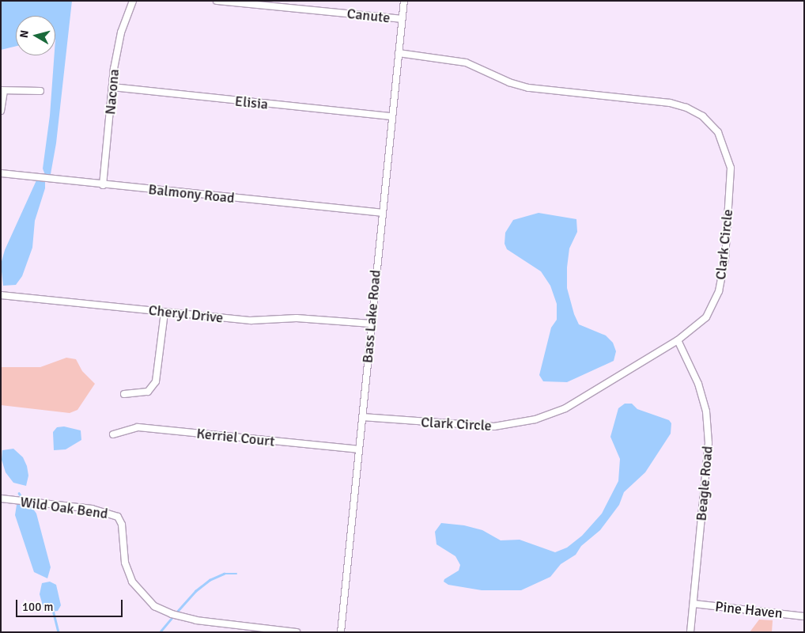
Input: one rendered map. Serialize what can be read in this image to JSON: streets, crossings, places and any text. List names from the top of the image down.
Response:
{
  "streets": {
    "street": [
      "Canute",
      "Nacona",
      "Elisia",
      "Balmony Road",
      "Clark Circle",
      "Cheryl Drive",
      "Bass Lake Road",
      "Kerriel Court",
      "Beagle Road",
      "Wild Oak Bend",
      "Pine Haven"
    ]
  },
  "crossings": [
    ["Canute", "Bass Lake Road"],
    ["Nacona", "Elisia"],
    ["Nacona", "Balmony Road"],
    ["Elisia", "Bass Lake Road"],
    ["Balmony Road", "Bass Lake Road"],
    ["Clark Circle", "Bass Lake Road"],
    ["Clark Circle", "Beagle Road"],
    ["Cheryl Drive", "Bass Lake Road"],
    ["Bass Lake Road", "Kerriel Court"],
    ["Beagle Road", "Pine Haven"]
  ],
  "scale_bar": "100 m",
  "north": "left"
}
